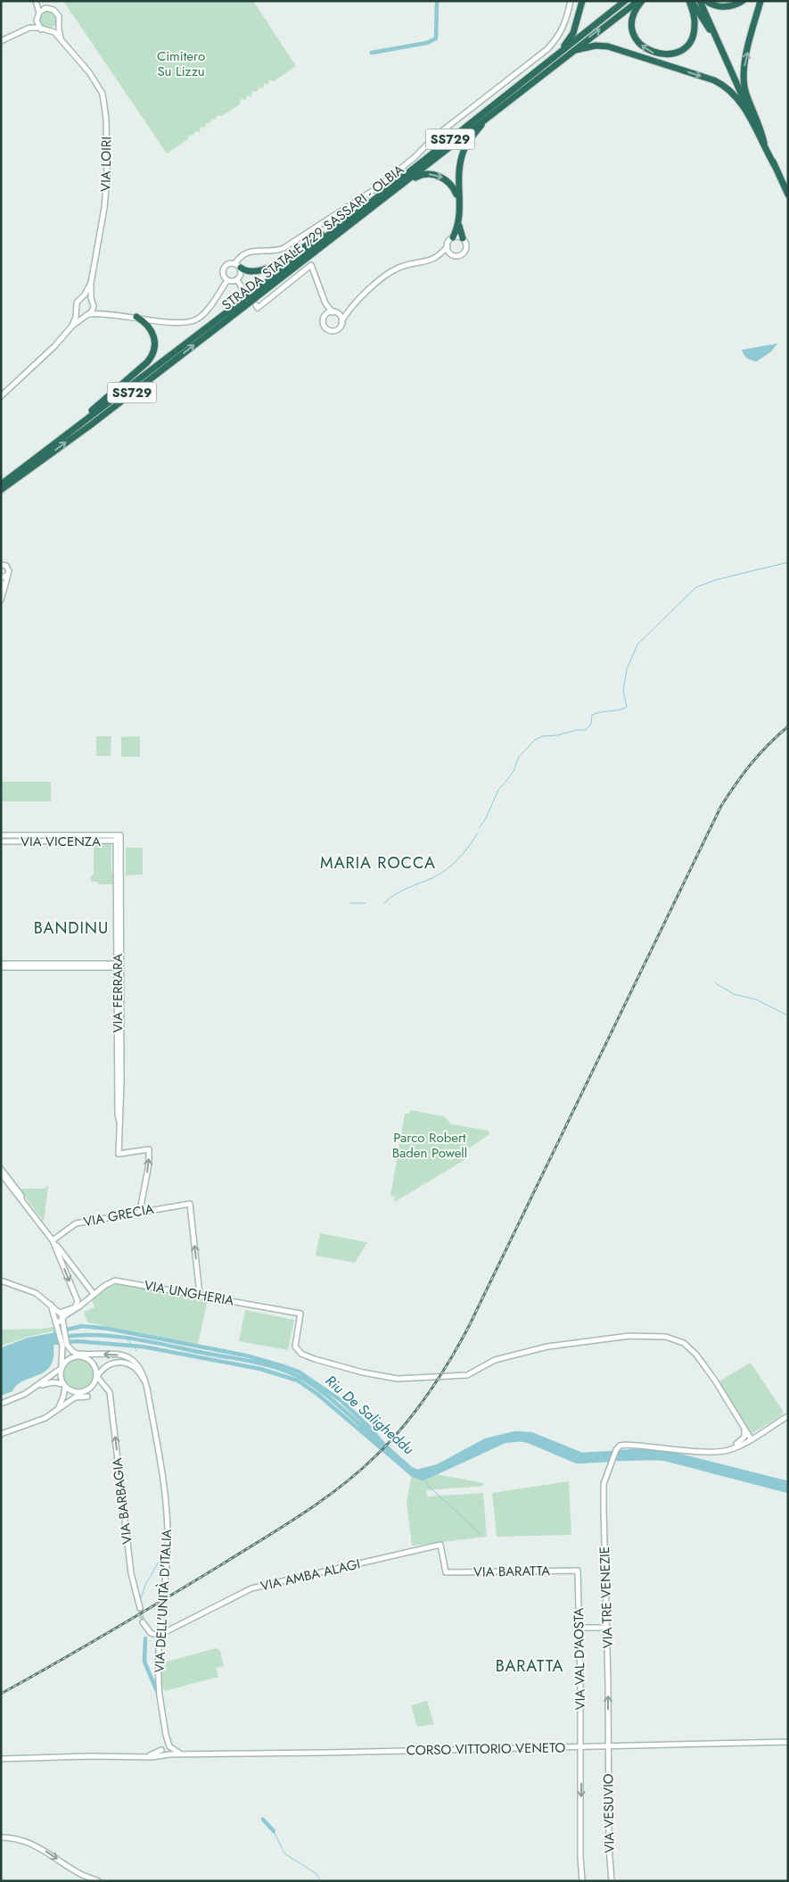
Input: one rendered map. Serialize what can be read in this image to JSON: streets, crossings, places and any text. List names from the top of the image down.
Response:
{
  "streets": {
    "highway": ["SS729", "STRADA STATALE 729 SASSARI - OLBIA"],
    "street": [
      "VIA LOIRI",
      "VIA VICENZA",
      "VIA FERRARA",
      "VIA GRECIA",
      "VIA UNGHERIA",
      "VIA BARBAGIA",
      "VIA BARATTA",
      "VIA AMBA ALAGI",
      "VIA TRE VENEZIE",
      "VIA DELL'UNITÀ D'ITALIA",
      "VIA VAL D'AOSTA",
      "CORSO VITTORIO VENETO",
      "VIA VESUVIO"
    ]
  },
  "crossings": [
    ["VIA VICENZA", "VIA FERRARA"],
    ["VIA FERRARA", "VIA GRECIA"],
    ["VIA GRECIA", "VIA UNGHERIA"],
    ["VIA BARATTA", "VIA AMBA ALAGI"],
    ["VIA BARATTA", "VIA VAL D'AOSTA"],
    ["VIA TRE VENEZIE", "CORSO VITTORIO VENETO"],
    ["VIA TRE VENEZIE", "VIA VESUVIO"],
    ["VIA DELL'UNITÀ D'ITALIA", "CORSO VITTORIO VENETO"],
    ["VIA VAL D'AOSTA", "CORSO VITTORIO VENETO"],
    ["CORSO VITTORIO VENETO", "VIA VESUVIO"]
  ],
  "one_way": ["VIA FERRARA", "VIA BARBAGIA", "VIA VAL D'AOSTA"],
  "districts": ["MARIA ROCCA", "BANDINU", "BARATTA"],
  "water": ["Riu De Saligheddu"],
  "parks": ["Cimitero Su Lizzu", "Parco Robert Baden Powell"]
}
